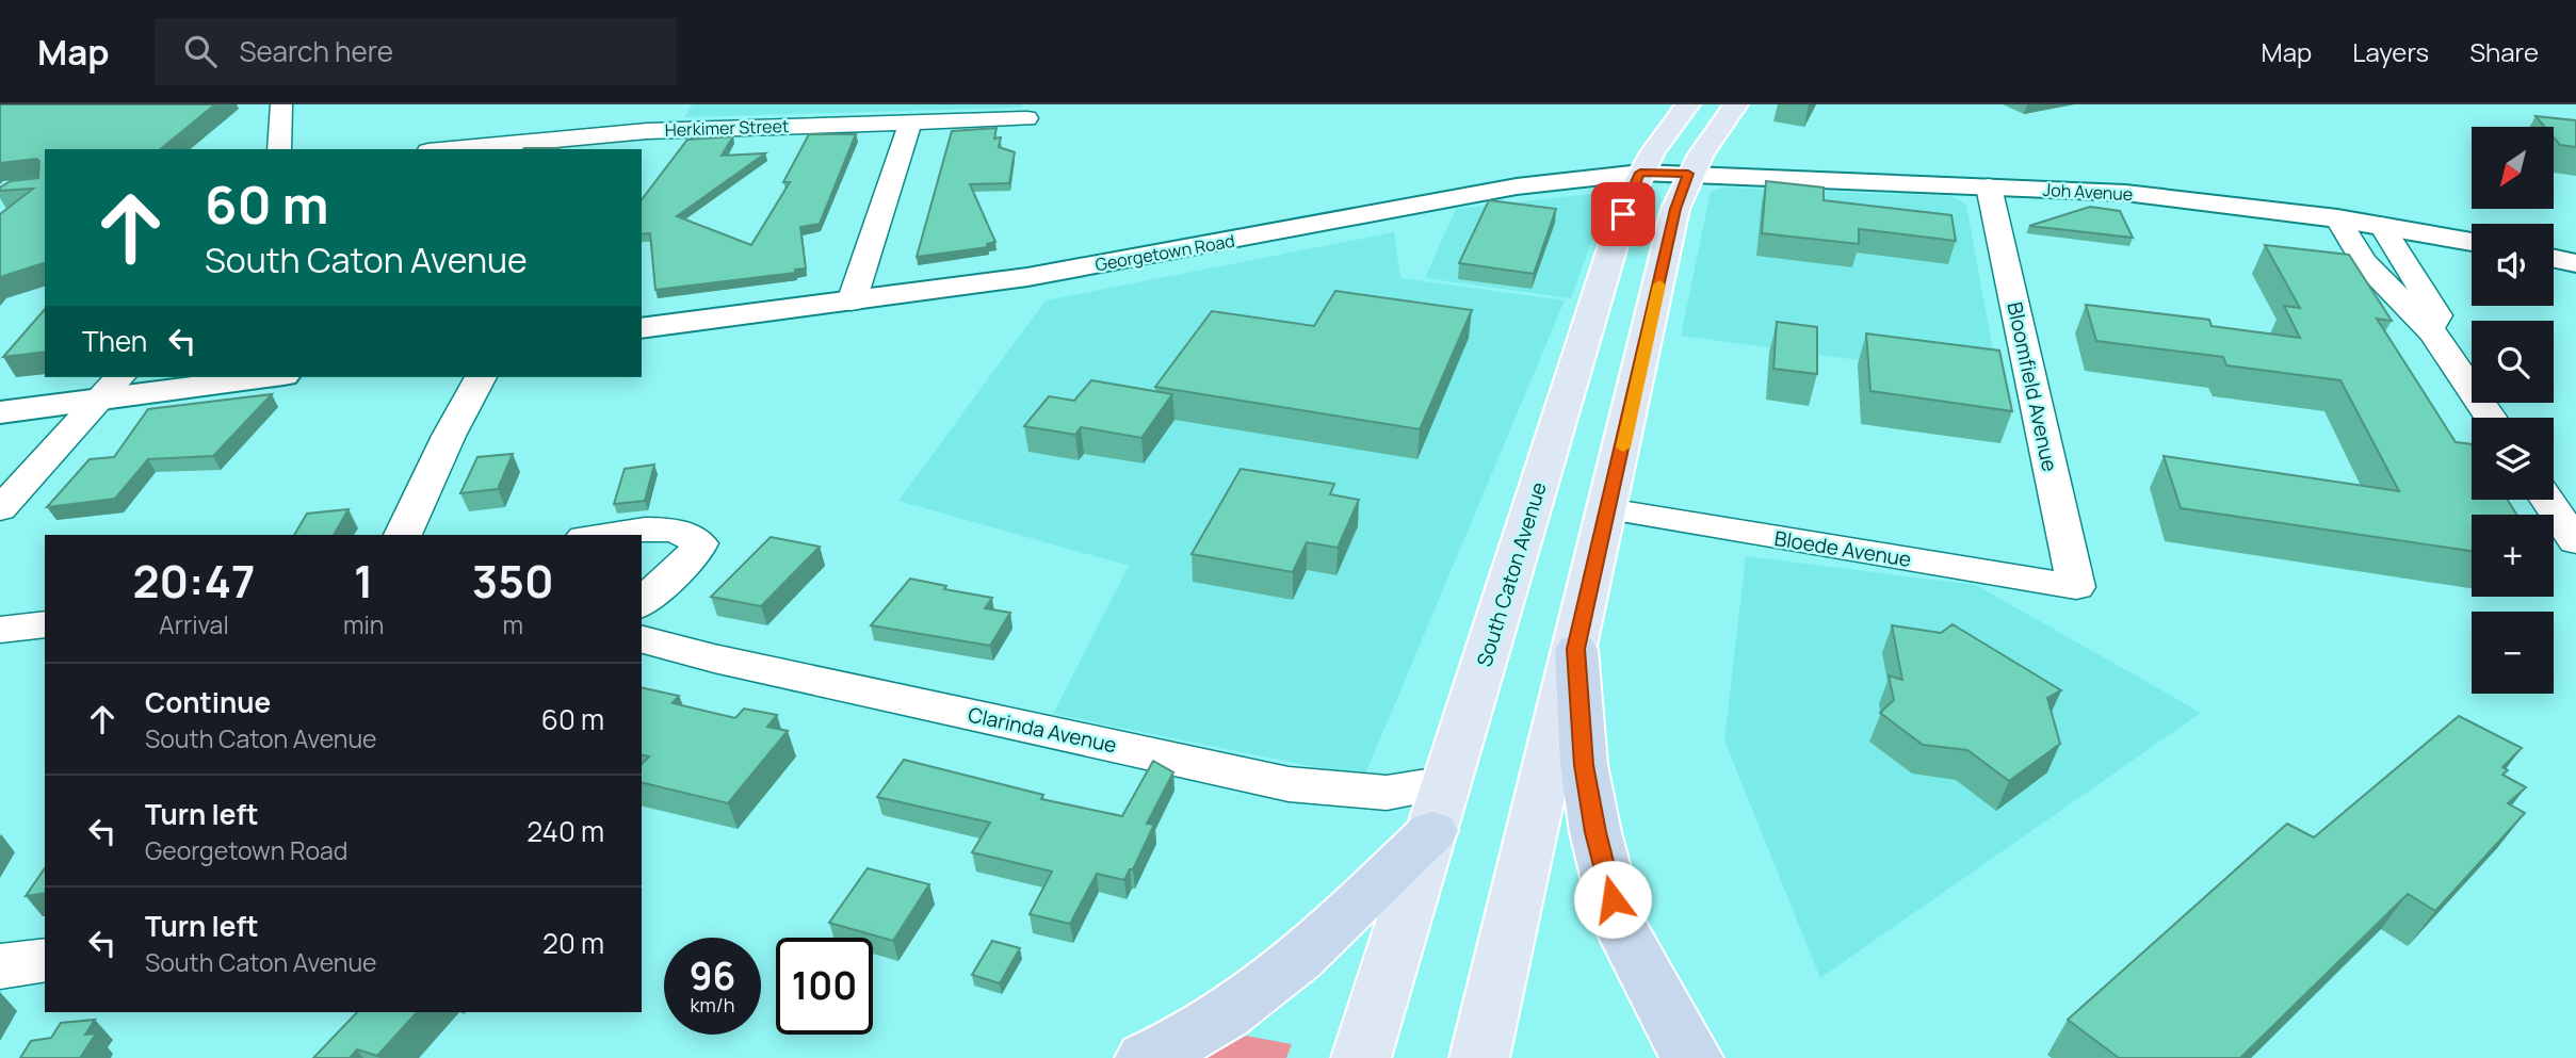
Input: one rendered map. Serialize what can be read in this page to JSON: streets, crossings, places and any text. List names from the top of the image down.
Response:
{
  "streets": {
    "main road": ["South Caton Avenue"],
    "street": [
      "Herkimer Street",
      "Joh Avenue",
      "Georgetown Road",
      "Bloomfield Avenue",
      "Bloede Avenue",
      "Clarinda Avenue"
    ]
  },
  "crossings": [
    ["Joh Avenue", "Georgetown Road"],
    ["Joh Avenue", "Bloomfield Avenue"],
    ["Georgetown Road", "South Caton Avenue"],
    ["Bloomfield Avenue", "Bloede Avenue"],
    ["South Caton Avenue", "Clarinda Avenue"]
  ],
  "north": "bottom left",
  "page": {
    "header": "Map",
    "search": "Search here",
    "nav": ["Map", "Layers", "Share"],
    "map_buttons": ["+", "−"],
    "turn": ["60 m", "South Caton Avenue"],
    "then": "Then",
    "eta": [
      "20:47",
      "Arrival",
      "1",
      "min",
      "350",
      "m"
    ],
    "list": [
      {
        "name": "Continue",
        "note": "South Caton Avenue",
        "value": "60 m"
      },
      {
        "name": "Turn left",
        "note": "Georgetown Road",
        "value": "240 m"
      },
      {
        "name": "Turn left",
        "note": "South Caton Avenue",
        "value": "20 m"
      }
    ],
    "speed": "96 km/h",
    "limit": "100"
  }
}
